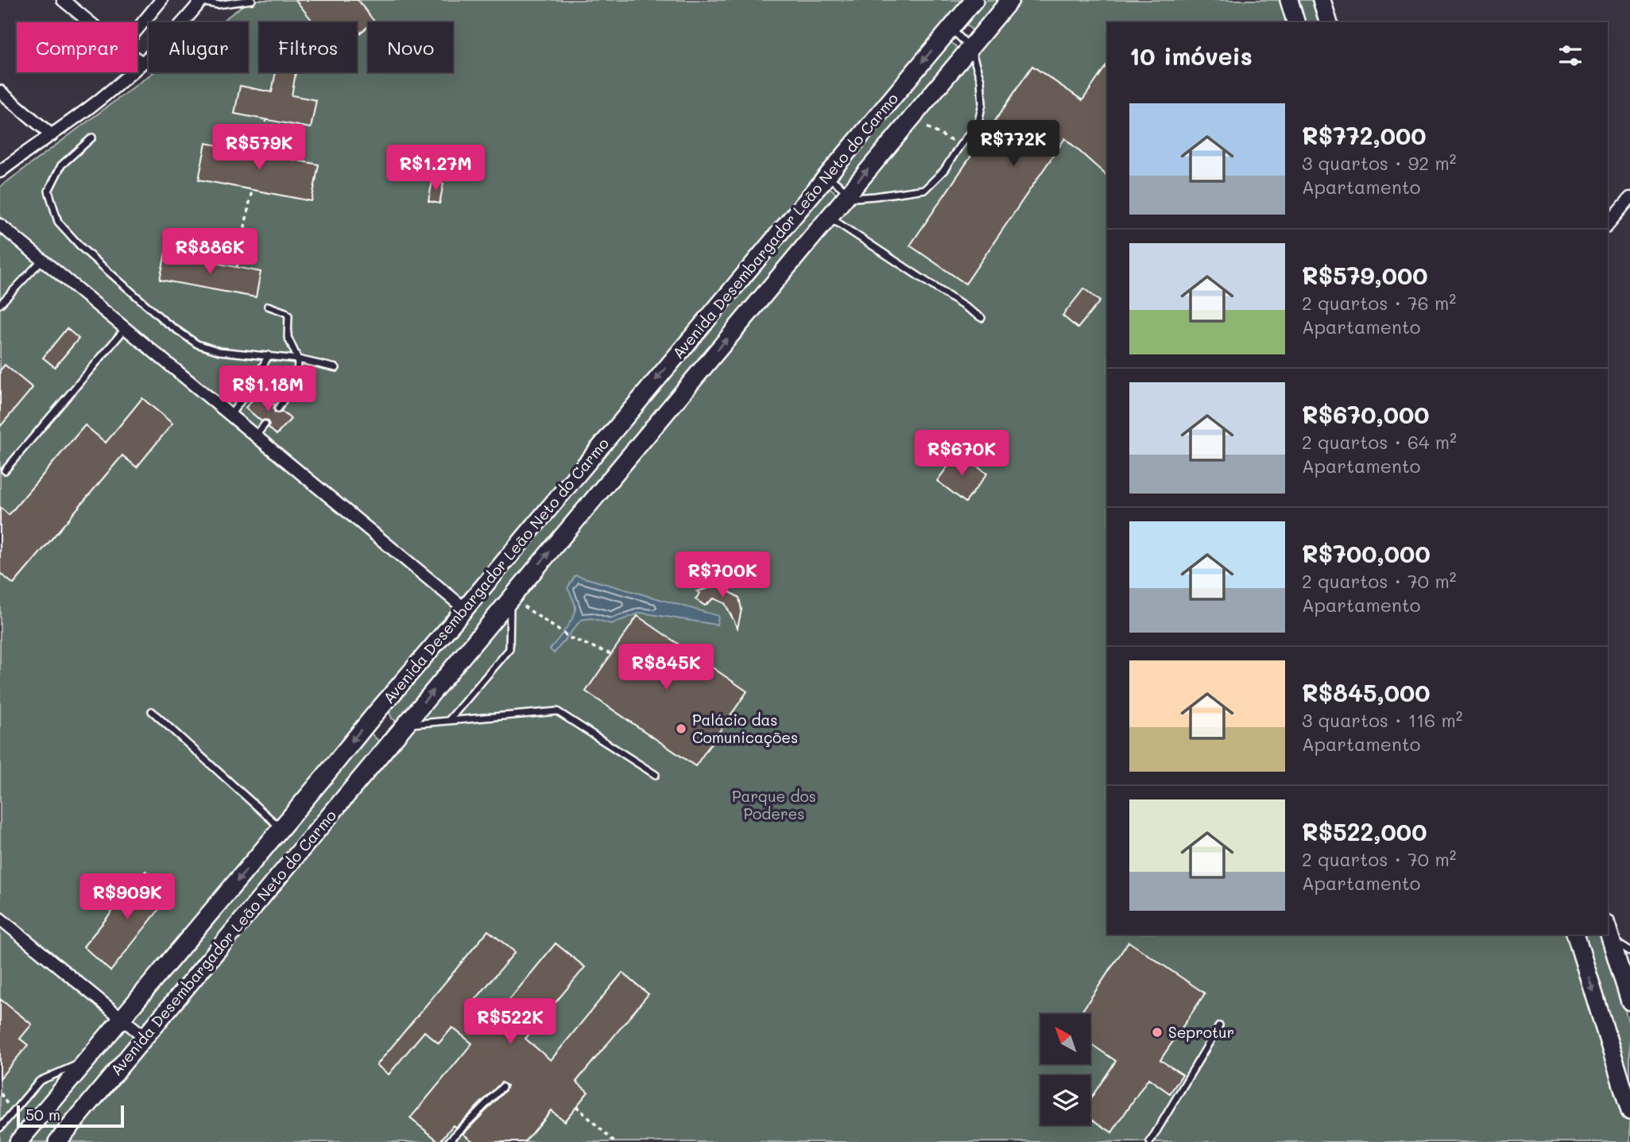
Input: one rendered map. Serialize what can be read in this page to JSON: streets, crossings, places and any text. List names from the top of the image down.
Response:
{
  "streets": {
    "main road": ["Avenida Desembargador Leão Neto do Carmo"]
  },
  "parks": ["Parque dos Poderes"],
  "places": ["Palácio das Comunicações", "Seprotur"],
  "scale_bar": "50 m",
  "north": "top left",
  "page": {
    "chip": [
      "Comprar",
      "Alugar",
      "Filtros",
      "Novo"
    ],
    "heading": "10 imóveis",
    "list": [
      {
        "name": "R$772,000",
        "note": "3 quartos · 92 m² · Apartamento"
      },
      {
        "name": "R$579,000",
        "note": "2 quartos · 76 m² · Apartamento"
      },
      {
        "name": "R$670,000",
        "note": "2 quartos · 64 m² · Apartamento"
      },
      {
        "name": "R$700,000",
        "note": "2 quartos · 70 m² · Apartamento"
      },
      {
        "name": "R$845,000",
        "note": "3 quartos · 116 m² · Apartamento"
      },
      {
        "name": "R$522,000",
        "note": "2 quartos · 70 m² · Apartamento"
      }
    ],
    "price": [
      "R$772K",
      "R$579K",
      "R$1.27M",
      "R$886K",
      "R$1.18M",
      "R$670K",
      "R$700K",
      "R$845K",
      "R$909K",
      "R$522K"
    ],
    "scale": "50 m"
  }
}
